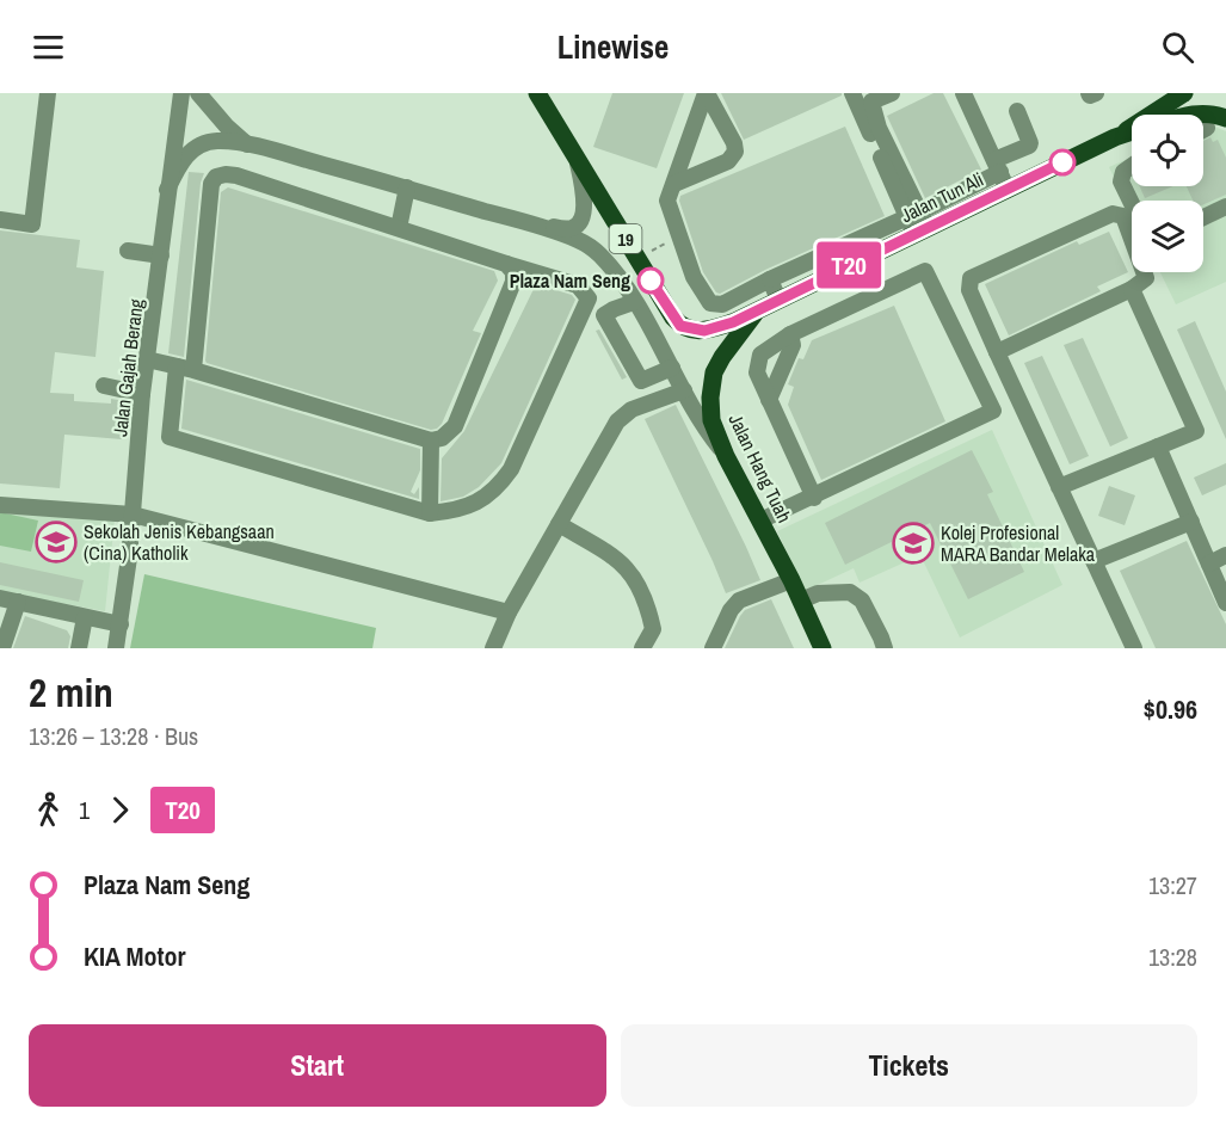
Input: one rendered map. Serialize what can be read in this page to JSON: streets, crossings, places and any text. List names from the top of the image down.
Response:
{
  "streets": {
    "main road": ["Jalan Tun Ali", "19", "Jalan Hang Tuah"],
    "street": ["Jalan Gajah Berang"]
  },
  "crossings": [
    ["Jalan Tun Ali", "19"],
    ["Jalan Tun Ali", "Jalan Hang Tuah"],
    ["19", "Jalan Hang Tuah"]
  ],
  "places": {
    "other": ["Plaza Nam Seng"],
    "school or university": ["Sekolah Jenis Kebangsaan (Cina) Katholik", "Kolej Profesional MARA Bandar Melaka"]
  },
  "lines": ["bus line T20"],
  "page": {
    "header": "Linewise",
    "on_map": "T20",
    "heading": ["2 min", "13:26 – 13:28 · Bus", "$0.96"],
    "legs": ["1", "T20"],
    "list": [
      {
        "name": "Plaza Nam Seng",
        "value": "13:27"
      },
      {
        "name": "KIA Motor",
        "value": "13:28"
      }
    ],
    "buttons": ["Start", "Tickets"]
  }
}
